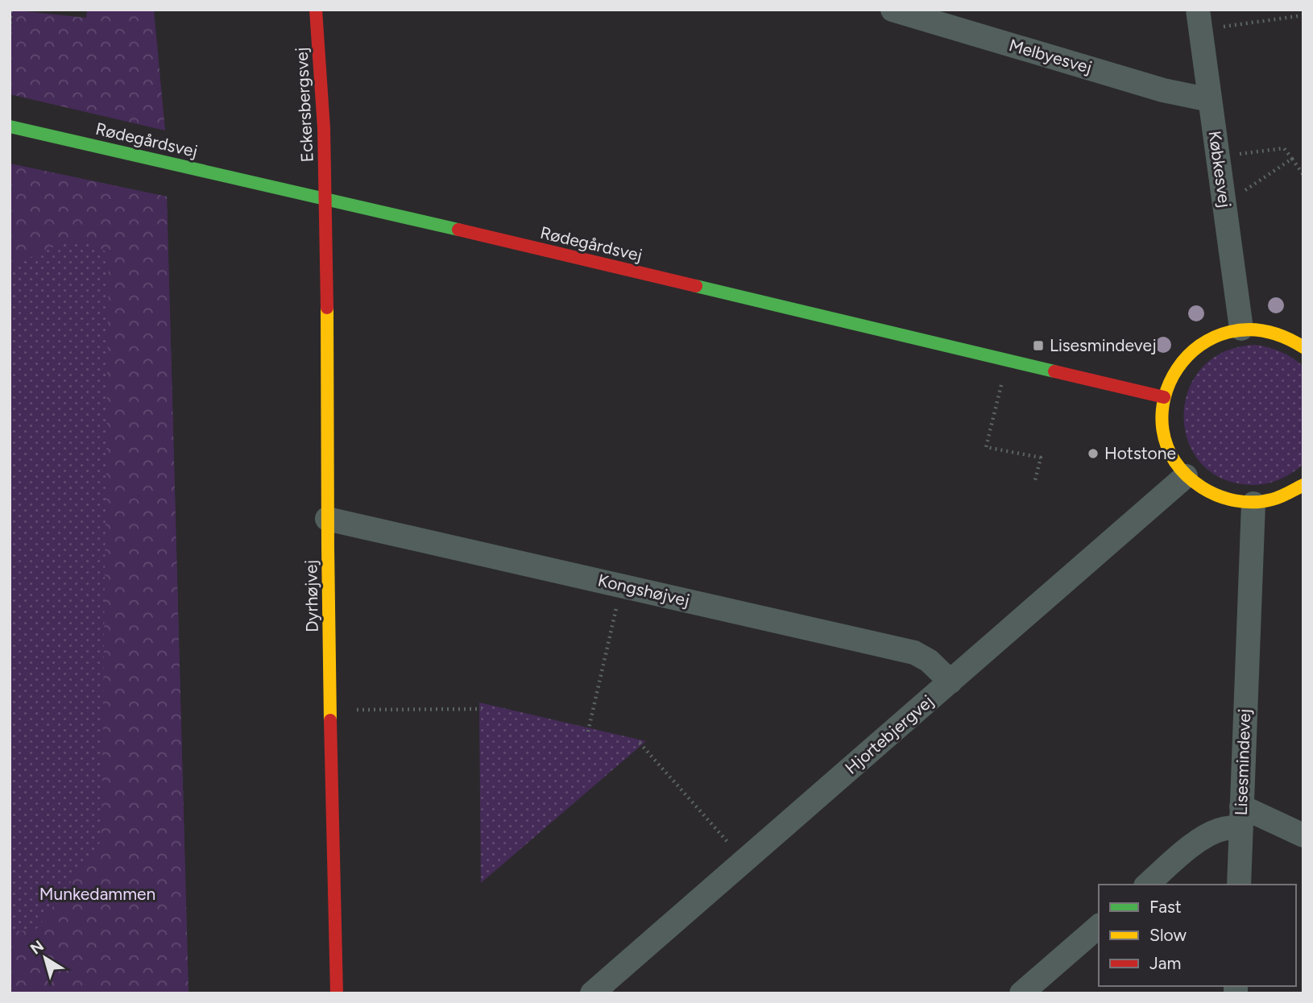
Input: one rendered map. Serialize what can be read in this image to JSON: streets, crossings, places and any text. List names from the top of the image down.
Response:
{
  "streets": {
    "street": [
      "Melbyesvej",
      "Eckersbergsvej",
      "Rødegårdsvej",
      "Købkesvej",
      "Kongshøjvej",
      "Dyrhøjvej",
      "Hjortebjergvej",
      "Lisesmindevej"
    ]
  },
  "crossings": [
    ["Melbyesvej", "Købkesvej"],
    ["Eckersbergsvej", "Rødegårdsvej"],
    ["Eckersbergsvej", "Dyrhøjvej"],
    ["Rødegårdsvej", "Dyrhøjvej"],
    ["Kongshøjvej", "Dyrhøjvej"],
    ["Kongshøjvej", "Hjortebjergvej"]
  ],
  "parks": ["Munkedammen"],
  "places": {
    "transit": ["Lisesmindevej"],
    "other": ["Hotstone"]
  },
  "legend": ["Fast", "Slow", "Jam"],
  "north": "top left"
}
